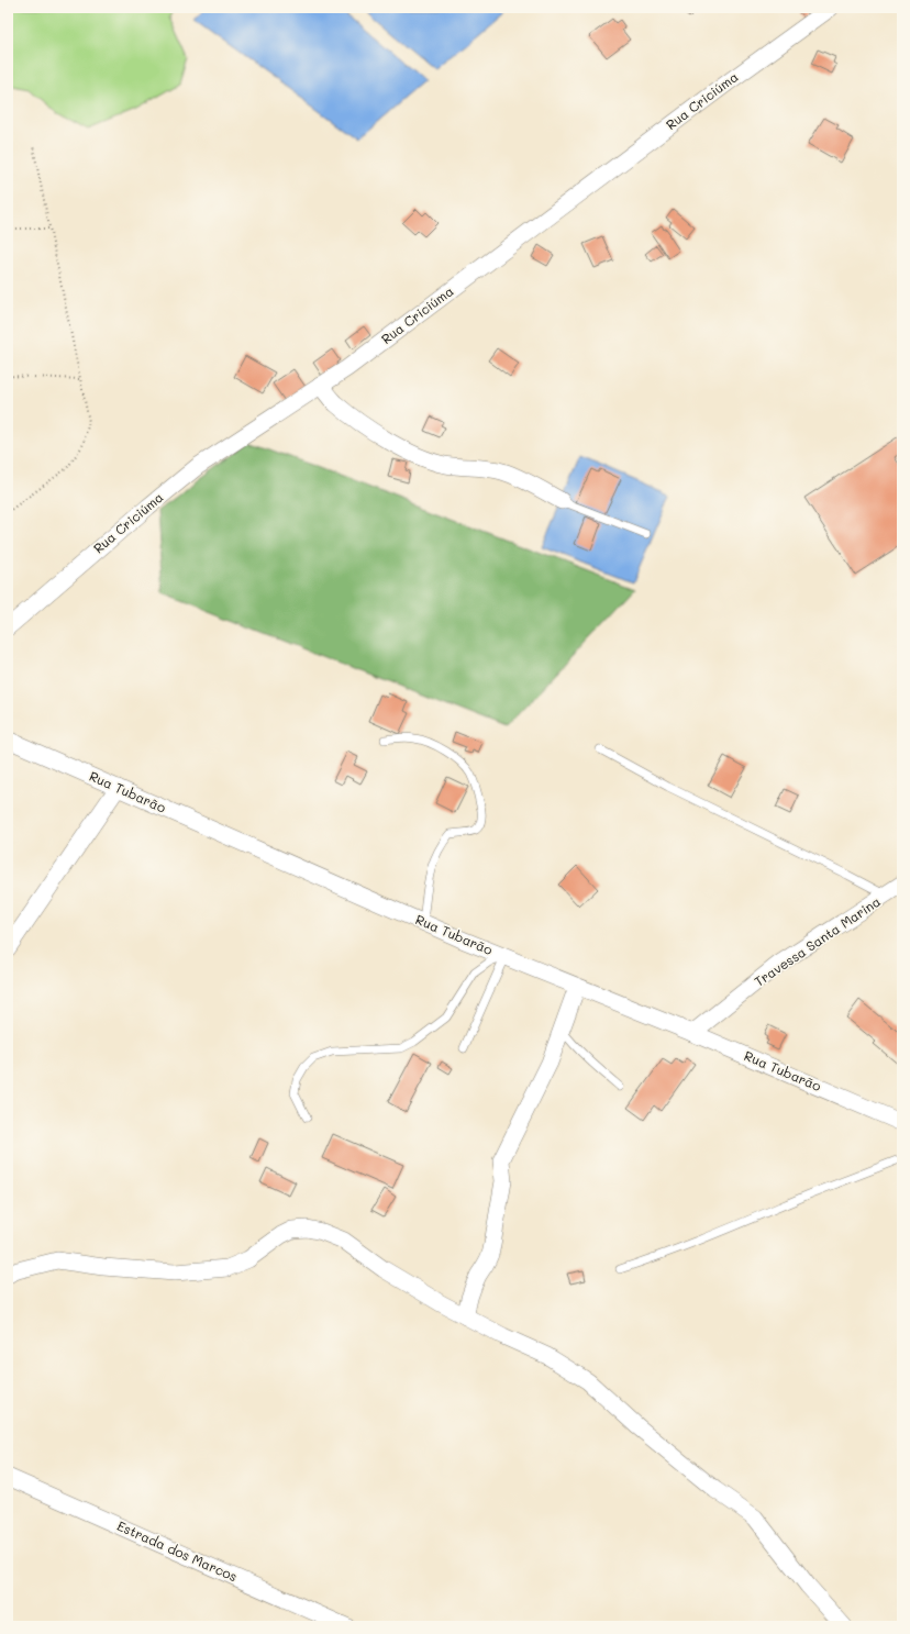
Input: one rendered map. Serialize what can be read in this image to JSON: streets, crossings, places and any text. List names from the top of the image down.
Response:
{
  "streets": {
    "street": [
      "Rua Criciúma",
      "Rua Tubarão",
      "Travessa Santa Marina",
      "Estrada dos Marcos"
    ]
  },
  "crossings": [
    ["Rua Tubarão", "Travessa Santa Marina"]
  ]
}
